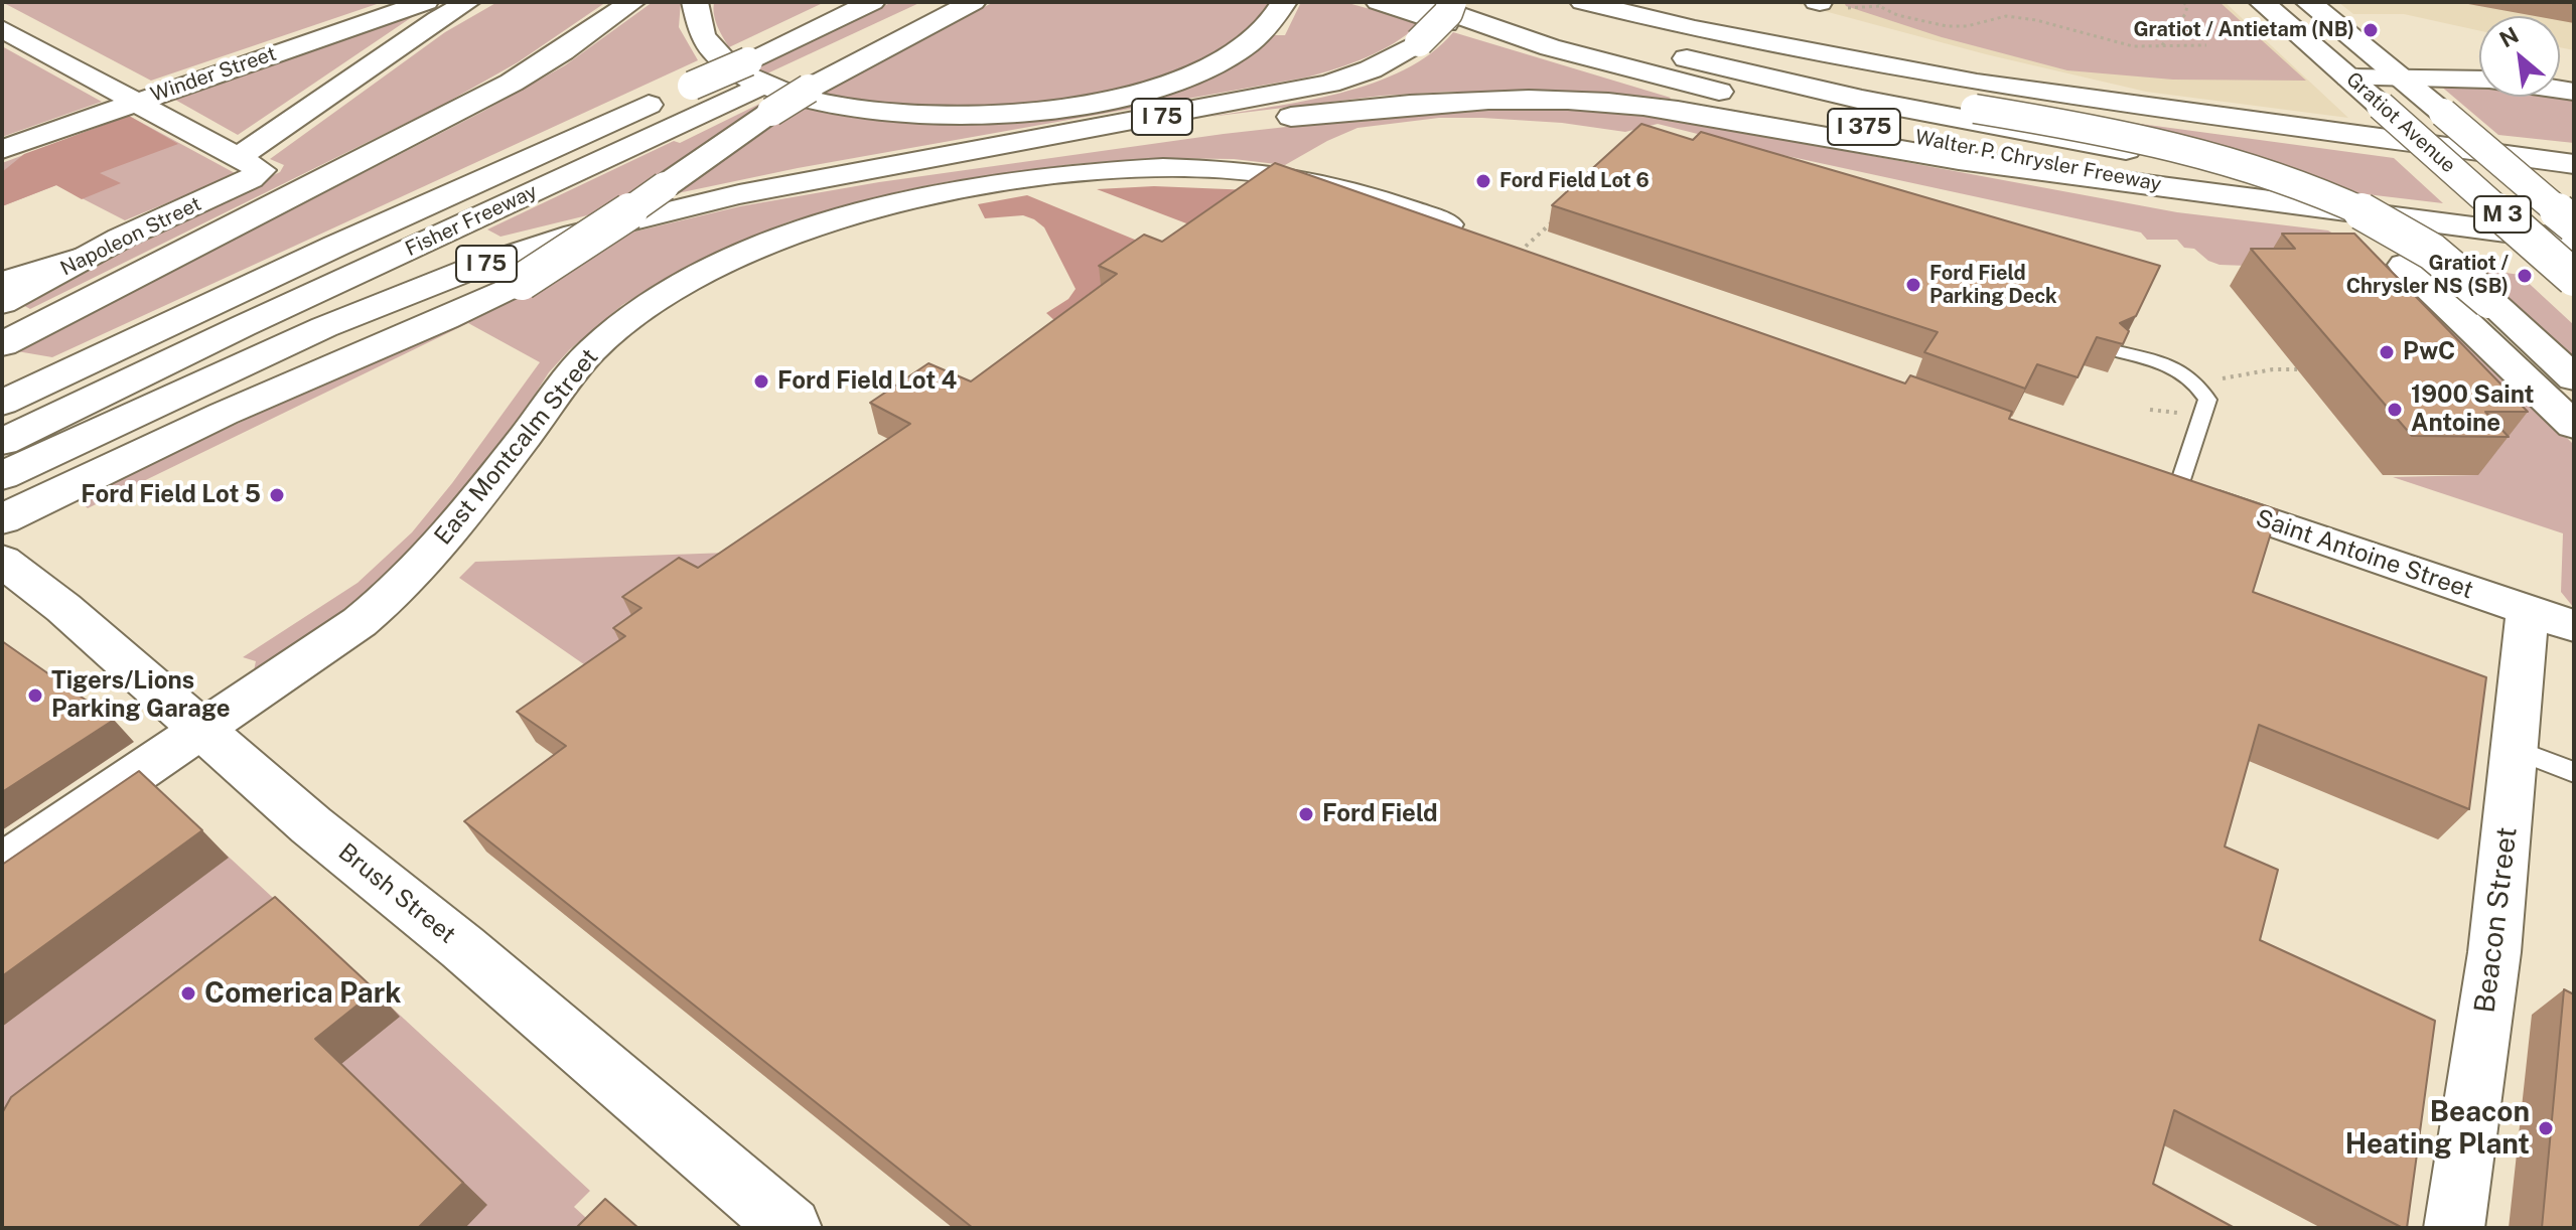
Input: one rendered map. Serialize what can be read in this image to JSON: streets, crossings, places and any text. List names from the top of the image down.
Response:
{
  "streets": {
    "main road": [
      "I 75",
      "Gratiot Avenue",
      "I 375",
      "Walter P. Chrysler Freeway",
      "M 3",
      "Fisher Freeway",
      "Brush Street"
    ],
    "street": [
      "Winder Street",
      "Napoleon Street",
      "East Montcalm Street",
      "Saint Antoine Street",
      "Beacon Street"
    ]
  },
  "crossings": [
    ["Gratiot Avenue", "Walter P. Chrysler Freeway"],
    ["East Montcalm Street", "Brush Street"],
    ["Saint Antoine Street", "Beacon Street"]
  ],
  "places": [
    "Gratiot / Antietam (NB)",
    "Ford Field Lot 6",
    "Gratiot / Chrysler NS (SB)",
    "Ford Field Parking Deck",
    "PwC",
    "Ford Field Lot 4",
    "1900 Saint Antoine",
    "Ford Field Lot 5",
    "Tigers/Lions Parking Garage",
    "Ford Field",
    "Comerica Park",
    "Beacon Heating Plant"
  ],
  "north": "top left"
}
